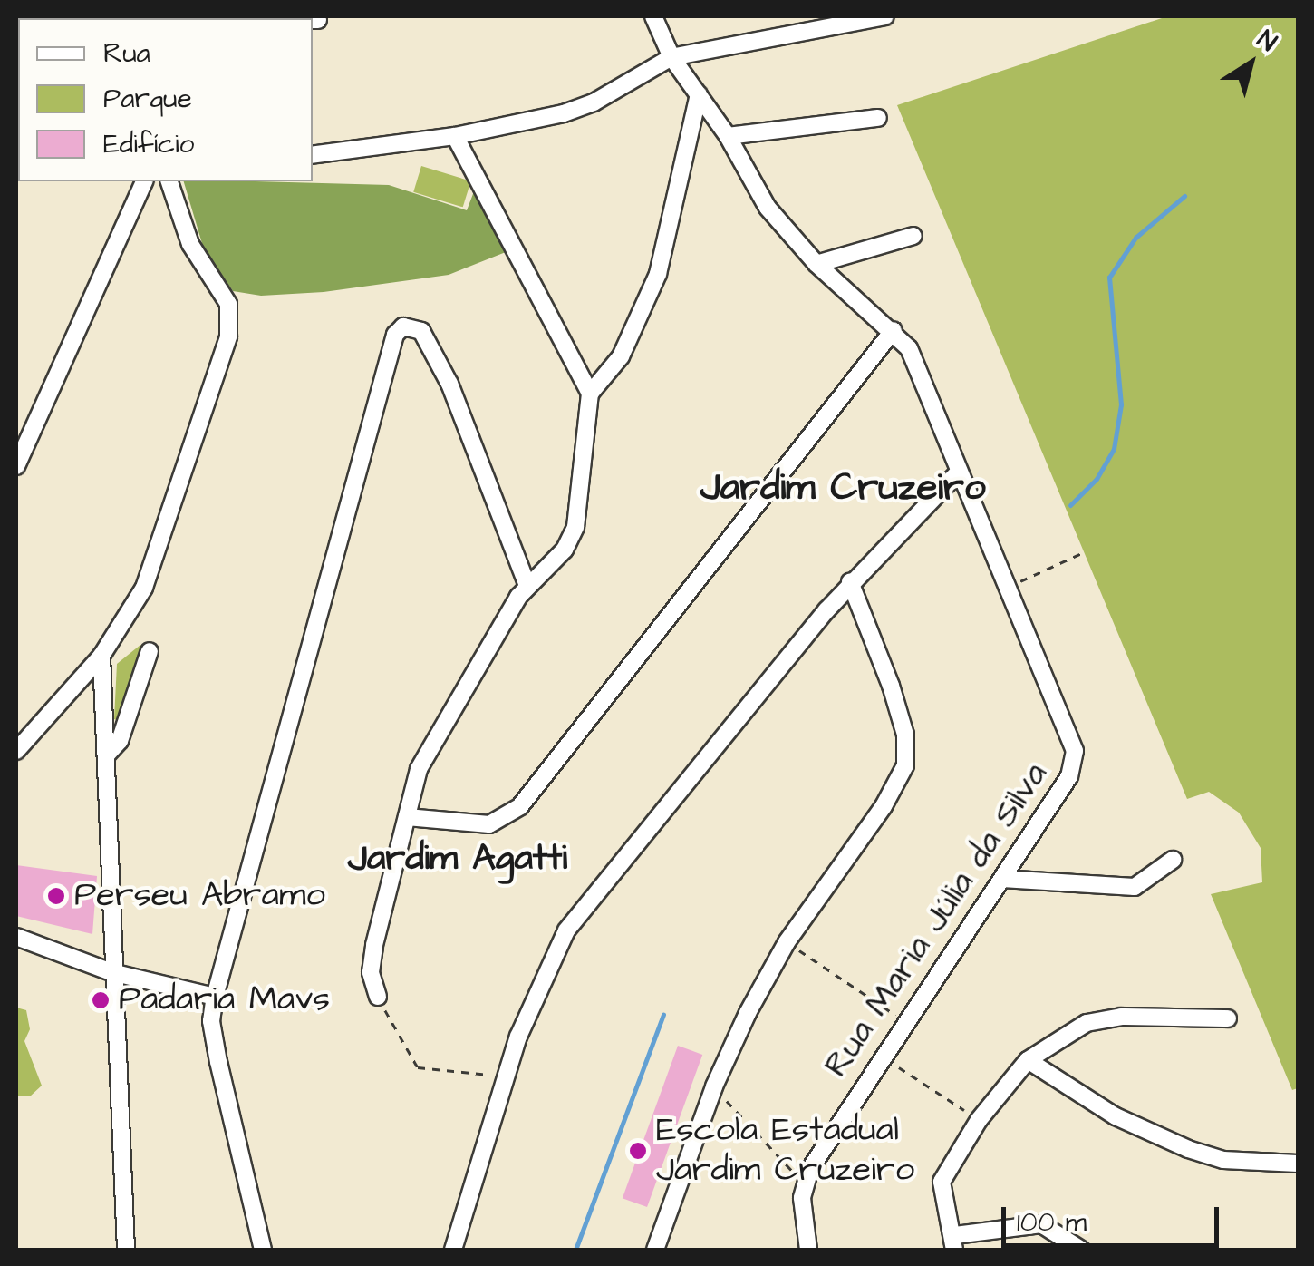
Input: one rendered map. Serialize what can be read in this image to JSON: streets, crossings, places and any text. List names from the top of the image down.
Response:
{
  "streets": {
    "street": ["Rua Maria Júlia da Silva"]
  },
  "districts": ["Jardim Cruzeiro", "Jardim Agatti"],
  "places": ["Perseu Abramo", "Padaria Mavs", "Escola Estadual Jardim Cruzeiro"],
  "legend": ["Rua", "Parque", "Edifício"],
  "scale_bar": "100 m",
  "north": "top right"
}
